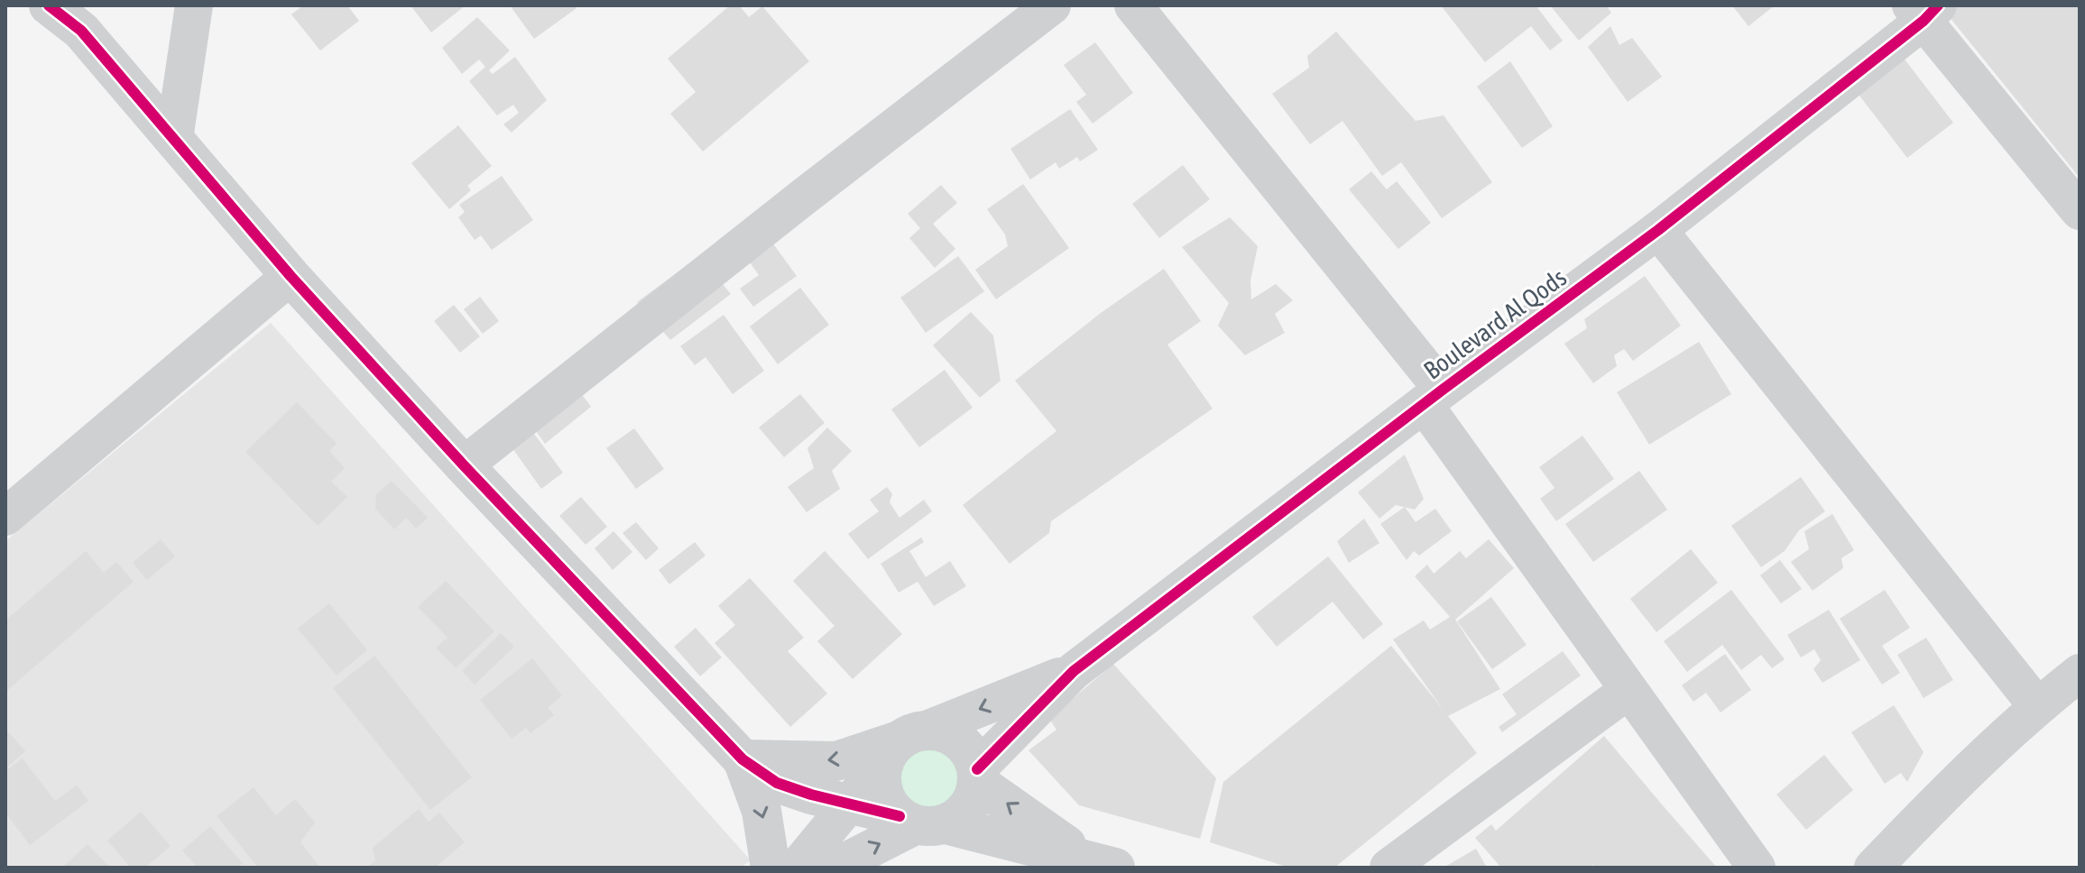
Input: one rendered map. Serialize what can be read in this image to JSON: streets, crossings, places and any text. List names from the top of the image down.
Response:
{
  "streets": {
    "street": ["Boulevard Al Qods"]
  }
}
